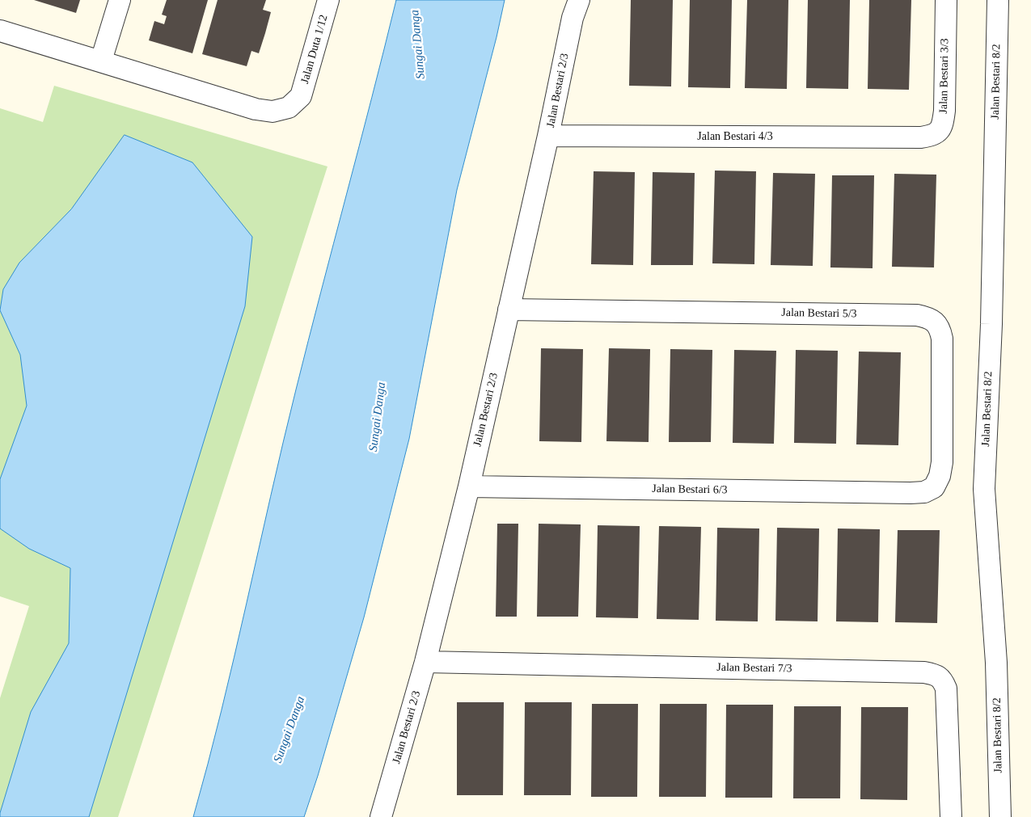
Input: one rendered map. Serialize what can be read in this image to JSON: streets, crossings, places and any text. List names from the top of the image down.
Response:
{
  "streets": {
    "street": [
      "Jalan Duta 1/12",
      "Jalan Bestari 3/3",
      "Jalan Bestari 8/2",
      "Jalan Bestari 2/3",
      "Jalan Bestari 4/3",
      "Jalan Bestari 5/3",
      "Jalan Bestari 6/3",
      "Jalan Bestari 7/3"
    ]
  },
  "crossings": [
    ["Jalan Bestari 3/3", "Jalan Bestari 4/3"],
    ["Jalan Bestari 2/3", "Jalan Bestari 4/3"],
    ["Jalan Bestari 2/3", "Jalan Bestari 5/3"],
    ["Jalan Bestari 2/3", "Jalan Bestari 6/3"],
    ["Jalan Bestari 2/3", "Jalan Bestari 7/3"],
    ["Jalan Bestari 5/3", "Jalan Bestari 6/3"]
  ],
  "water": ["Sungai Danga"]
}
